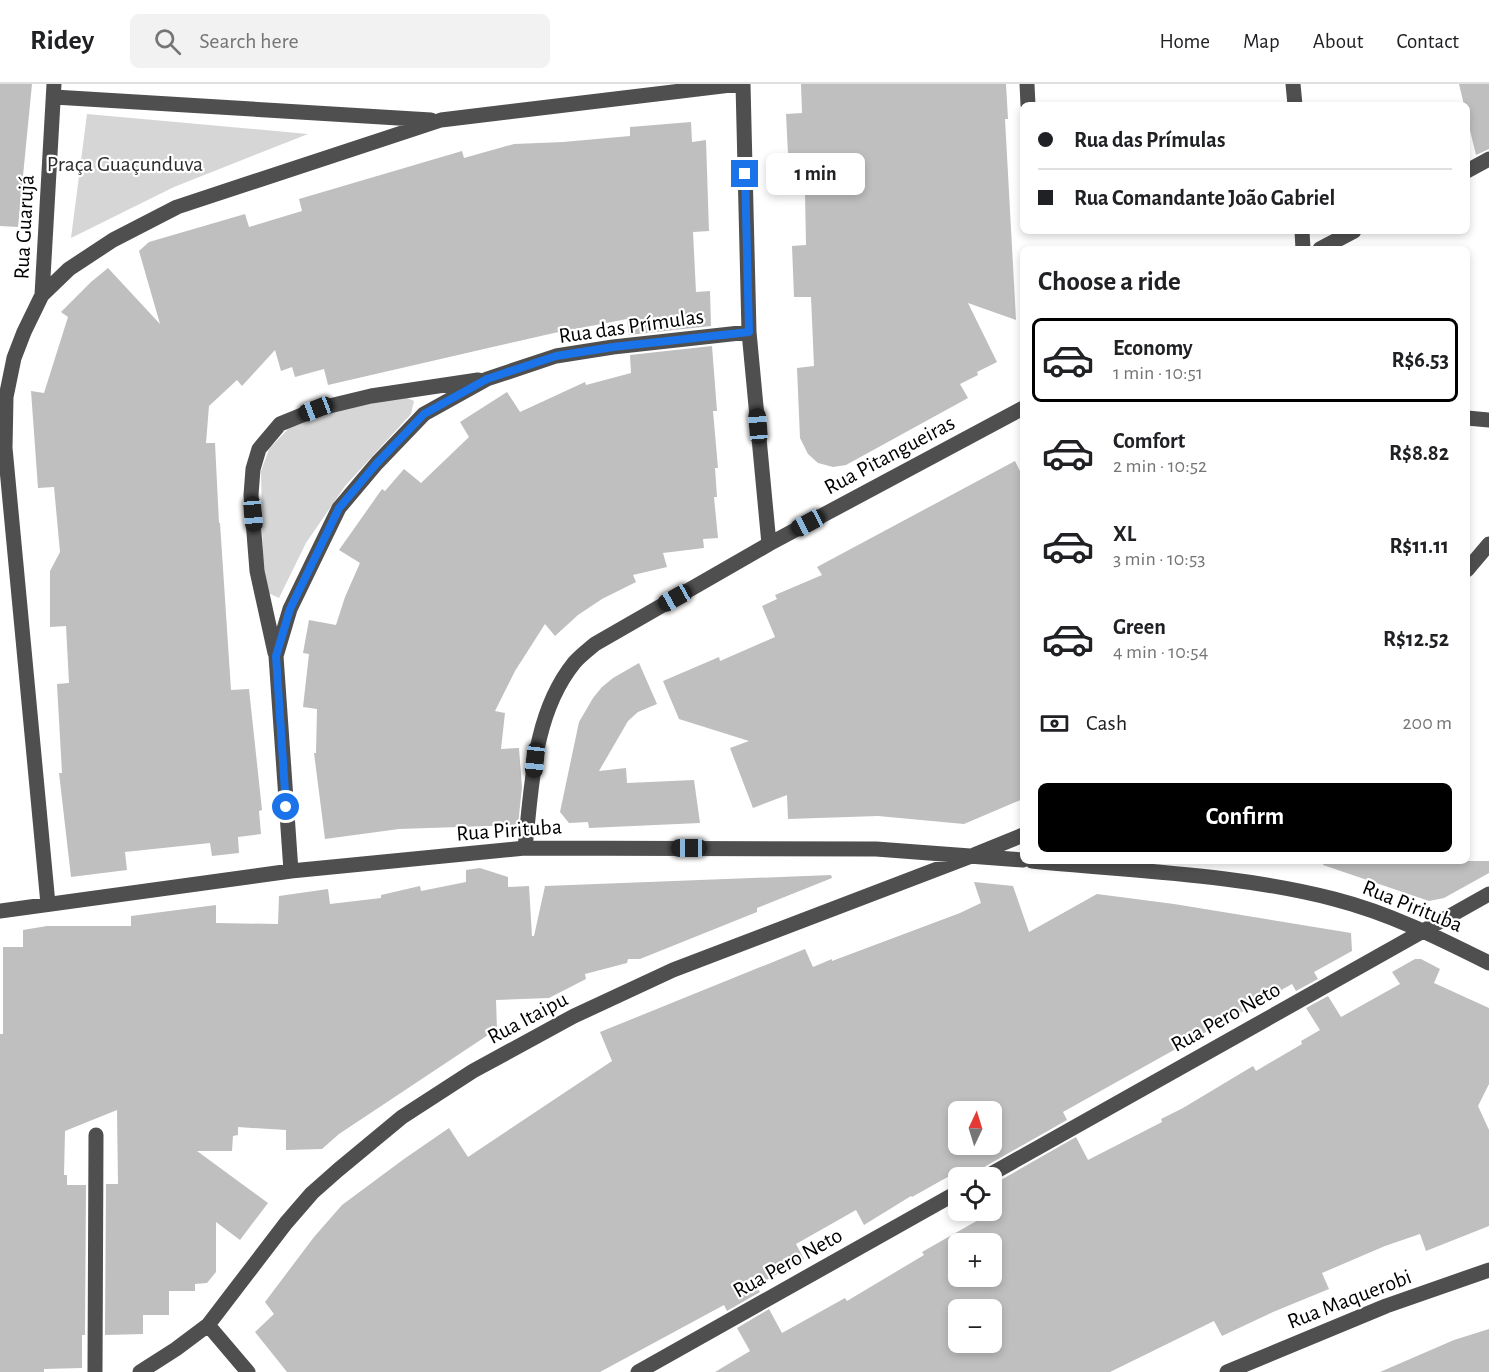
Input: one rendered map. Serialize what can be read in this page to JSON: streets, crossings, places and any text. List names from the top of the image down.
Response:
{
  "streets": {
    "street": [
      "Rua Guarujá",
      "Rua das Prímulas",
      "Rua Pitangueiras",
      "Rua Pirituba",
      "Rua Pero Neto",
      "Rua Itaipu",
      "Rua Maquerobi"
    ]
  },
  "crossings": [
    ["Rua Guarujá", "Rua Pirituba"],
    ["Rua das Prímulas", "Rua Pirituba"],
    ["Rua Pitangueiras", "Rua Pirituba"],
    ["Rua Pirituba", "Rua Pero Neto"],
    ["Rua Pirituba", "Rua Itaipu"]
  ],
  "parks": ["Praça Guaçunduva"],
  "north": "top",
  "page": {
    "header": "Ridey",
    "search": "Search here",
    "nav": [
      "Home",
      "Map",
      "About",
      "Contact"
    ],
    "banner": ["Rua das Prímulas", "Rua Comandante João Gabriel"],
    "bubble": "1 min",
    "heading": "Choose a ride",
    "list": [
      {
        "name": "Economy",
        "note": "1 min · 10:51",
        "value": "R$6.53"
      },
      {
        "name": "Comfort",
        "note": "2 min · 10:52",
        "value": "R$8.82"
      },
      {
        "name": "XL",
        "note": "3 min · 10:53",
        "value": "R$11.11"
      },
      {
        "name": "Green",
        "note": "4 min · 10:54",
        "value": "R$12.52"
      }
    ],
    "pay": ["Cash", "200 m"],
    "buttons": "Confirm",
    "map_buttons": ["+", "−"]
  }
}
